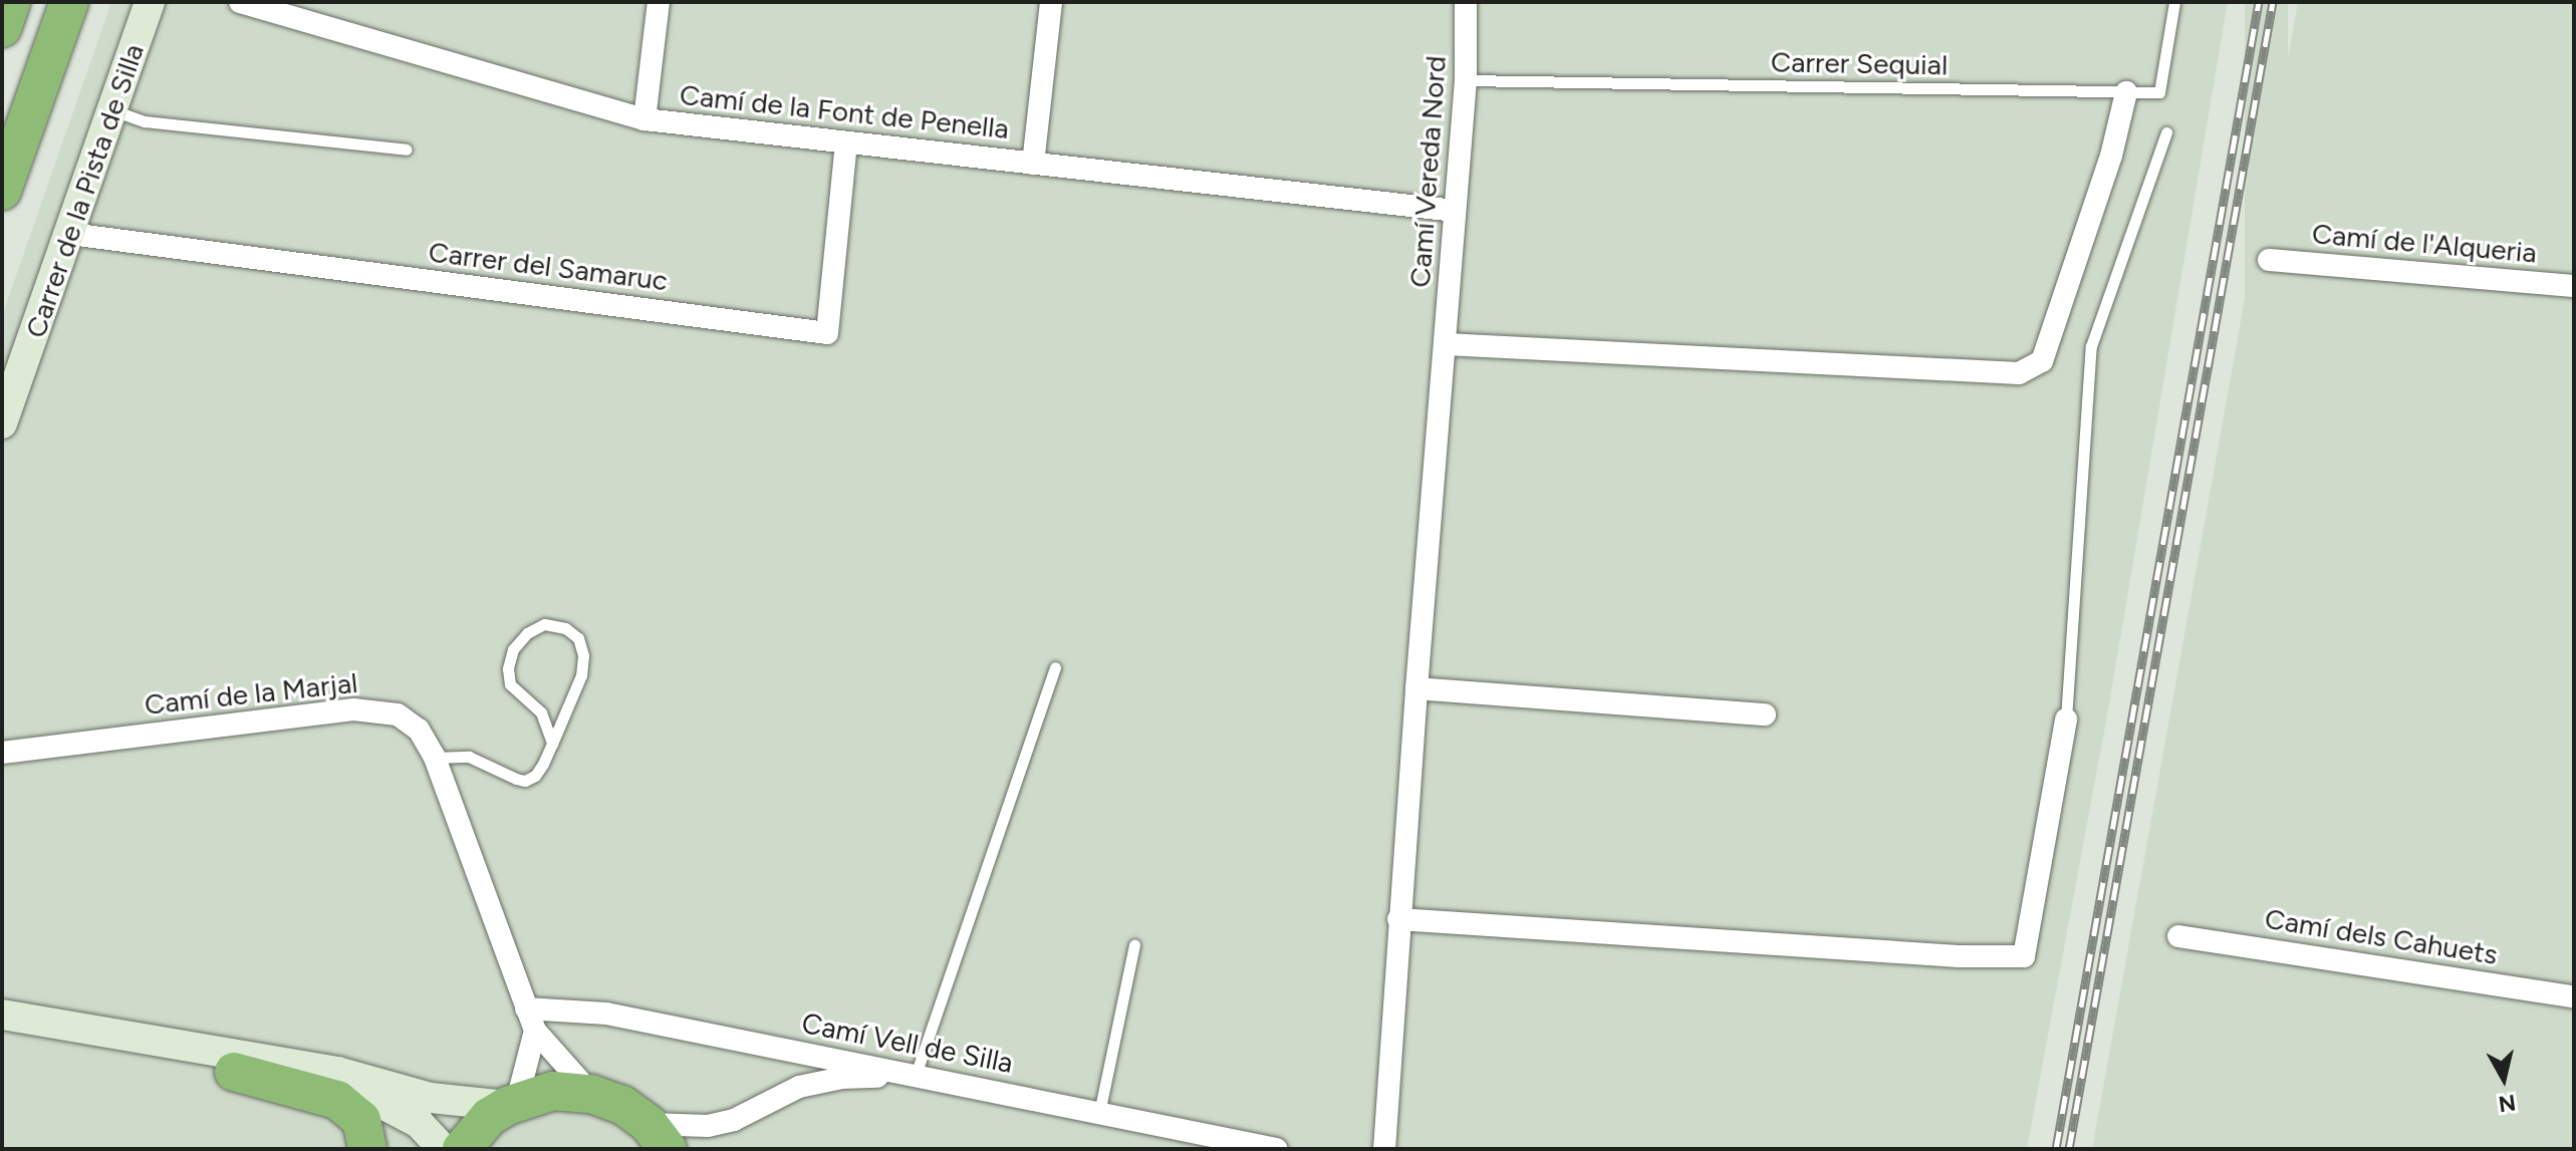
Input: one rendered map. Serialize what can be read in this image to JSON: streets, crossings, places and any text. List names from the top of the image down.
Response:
{
  "streets": {
    "street": [
      "Camí de la Font de Penella",
      "Camí Vereda Nord",
      "Carrer de la Pista de Silla",
      "Camí de l'Alqueria",
      "Carrer del Samaruc",
      "Camí de la Marjal",
      "Camí dels Cahuets",
      "Camí Vell de Silla"
    ],
    "lane": ["Carrer Sequial"]
  },
  "crossings": [
    ["Carrer Sequial", "Camí Vereda Nord"],
    ["Camí de la Font de Penella", "Camí Vereda Nord"],
    ["Camí de la Font de Penella", "Carrer del Samaruc"],
    ["Carrer de la Pista de Silla", "Carrer del Samaruc"],
    ["Camí de la Marjal", "Camí Vell de Silla"]
  ],
  "north": "bottom"
}
